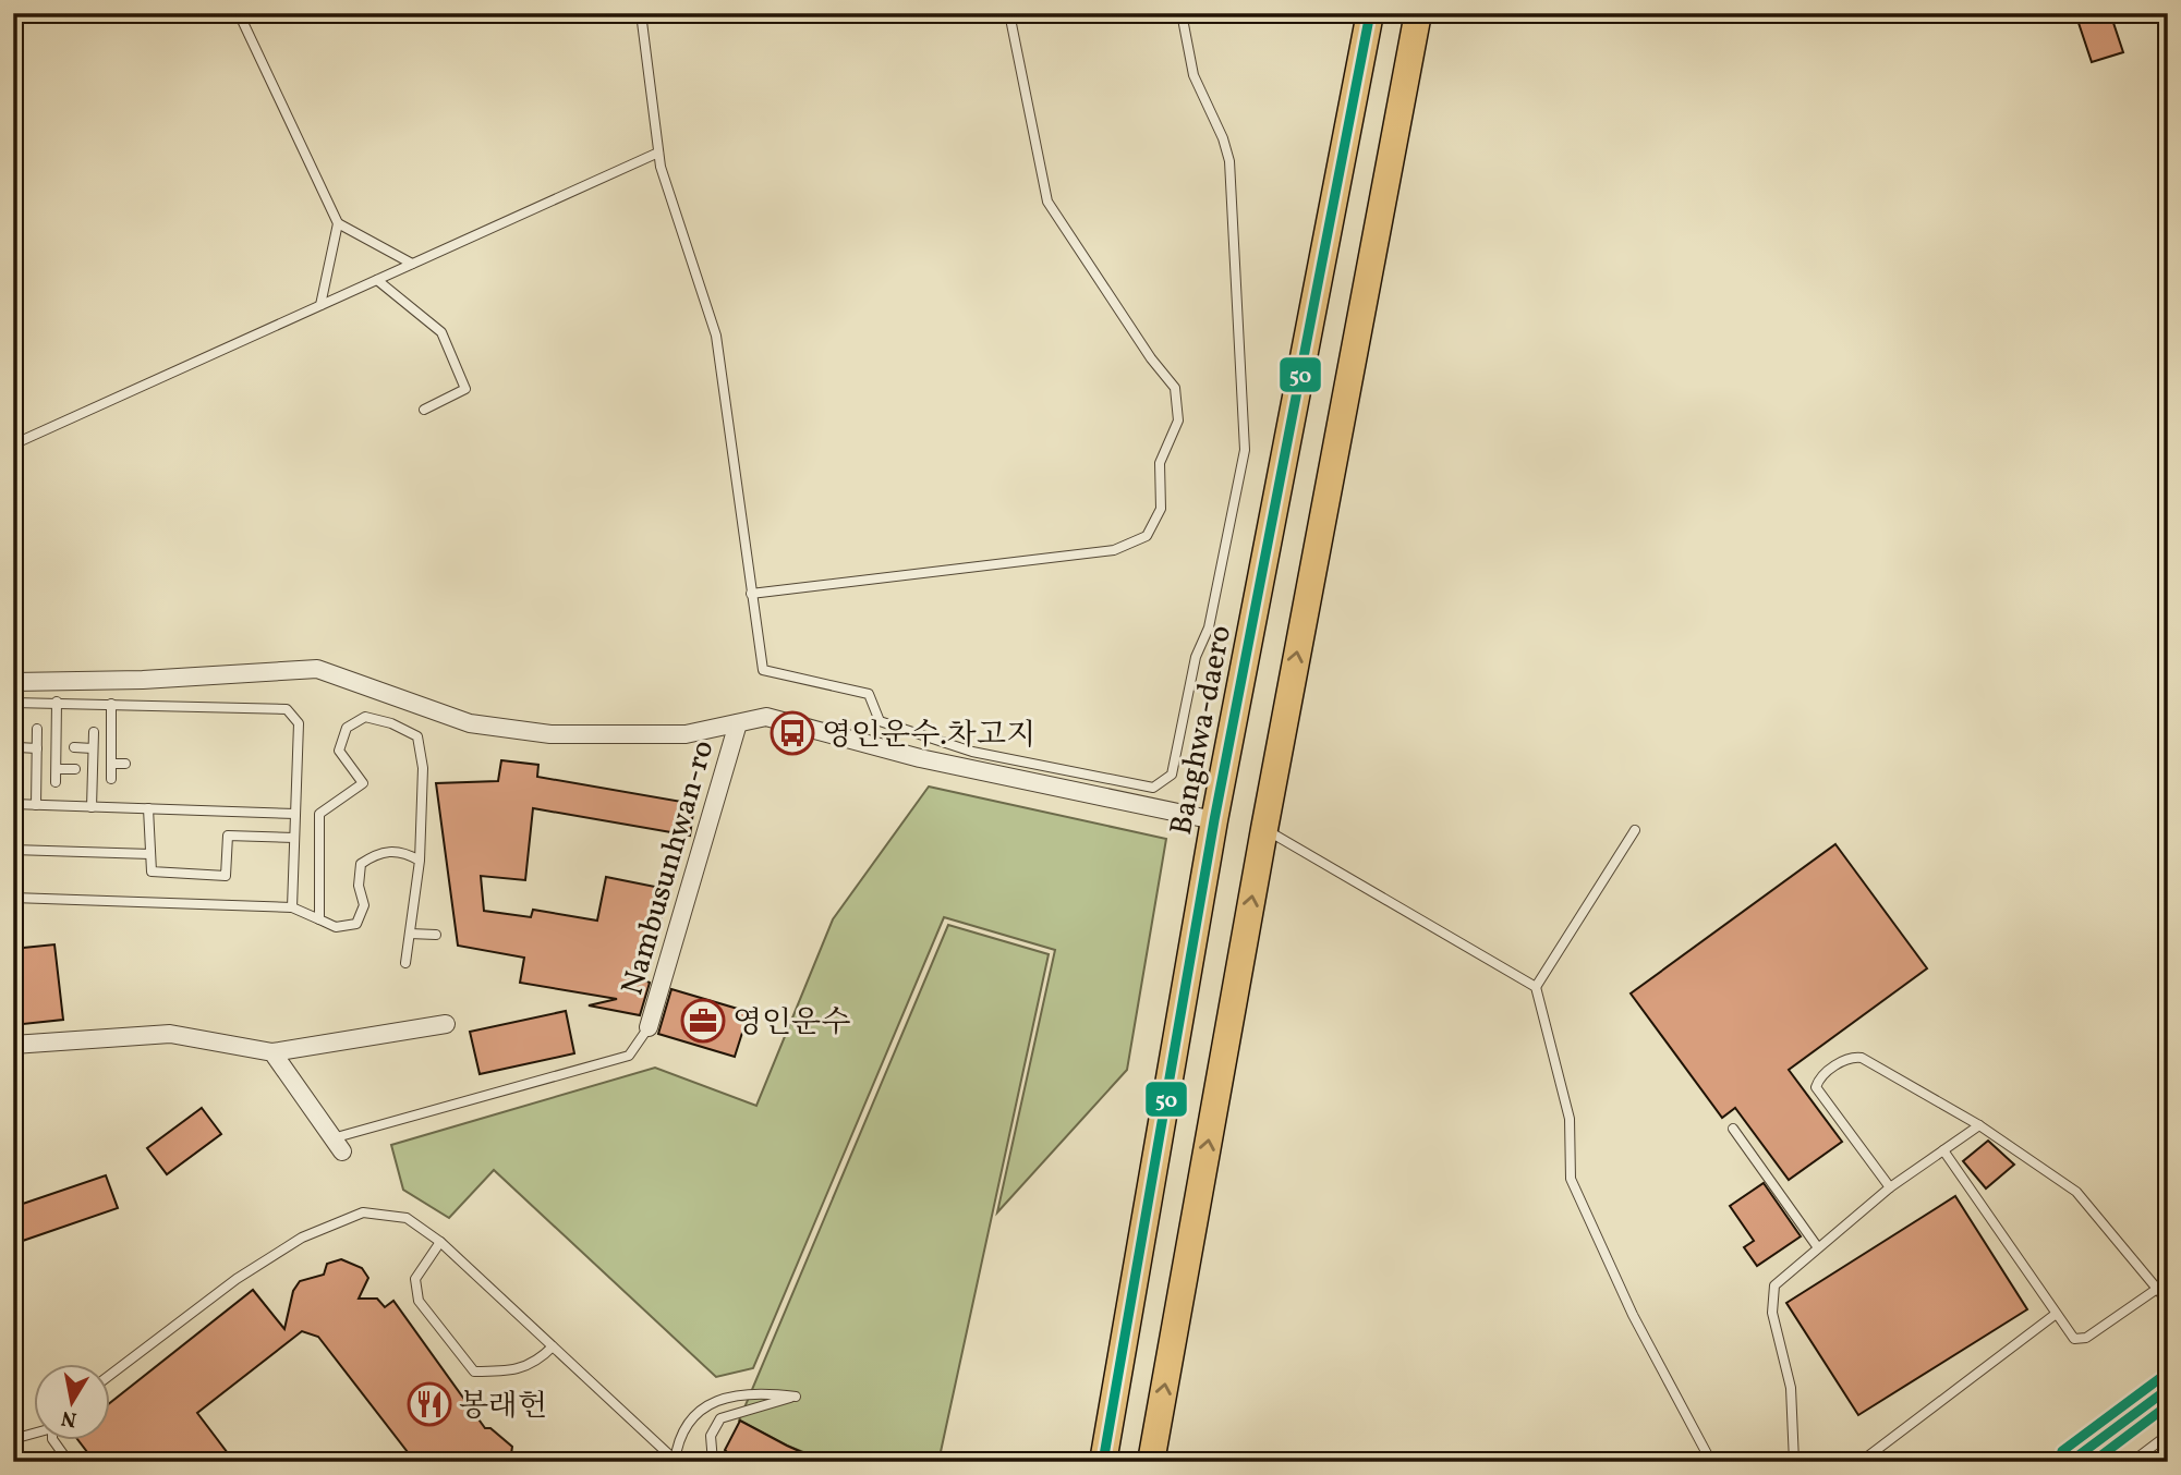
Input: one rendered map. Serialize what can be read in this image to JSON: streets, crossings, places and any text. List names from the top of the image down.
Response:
{
  "streets": {
    "main road": ["Banghwa-daero"],
    "street": ["Nambusunhwan-ro"]
  },
  "crossings": [
    ["Banghwa-daero", "Nambusunhwan-ro"]
  ],
  "places": {
    "bus stop": ["영인운수.차고지"],
    "office": ["영인운수"],
    "restaurant": ["봉래헌"]
  },
  "lines": ["transit line 50"],
  "north": "bottom"
}
